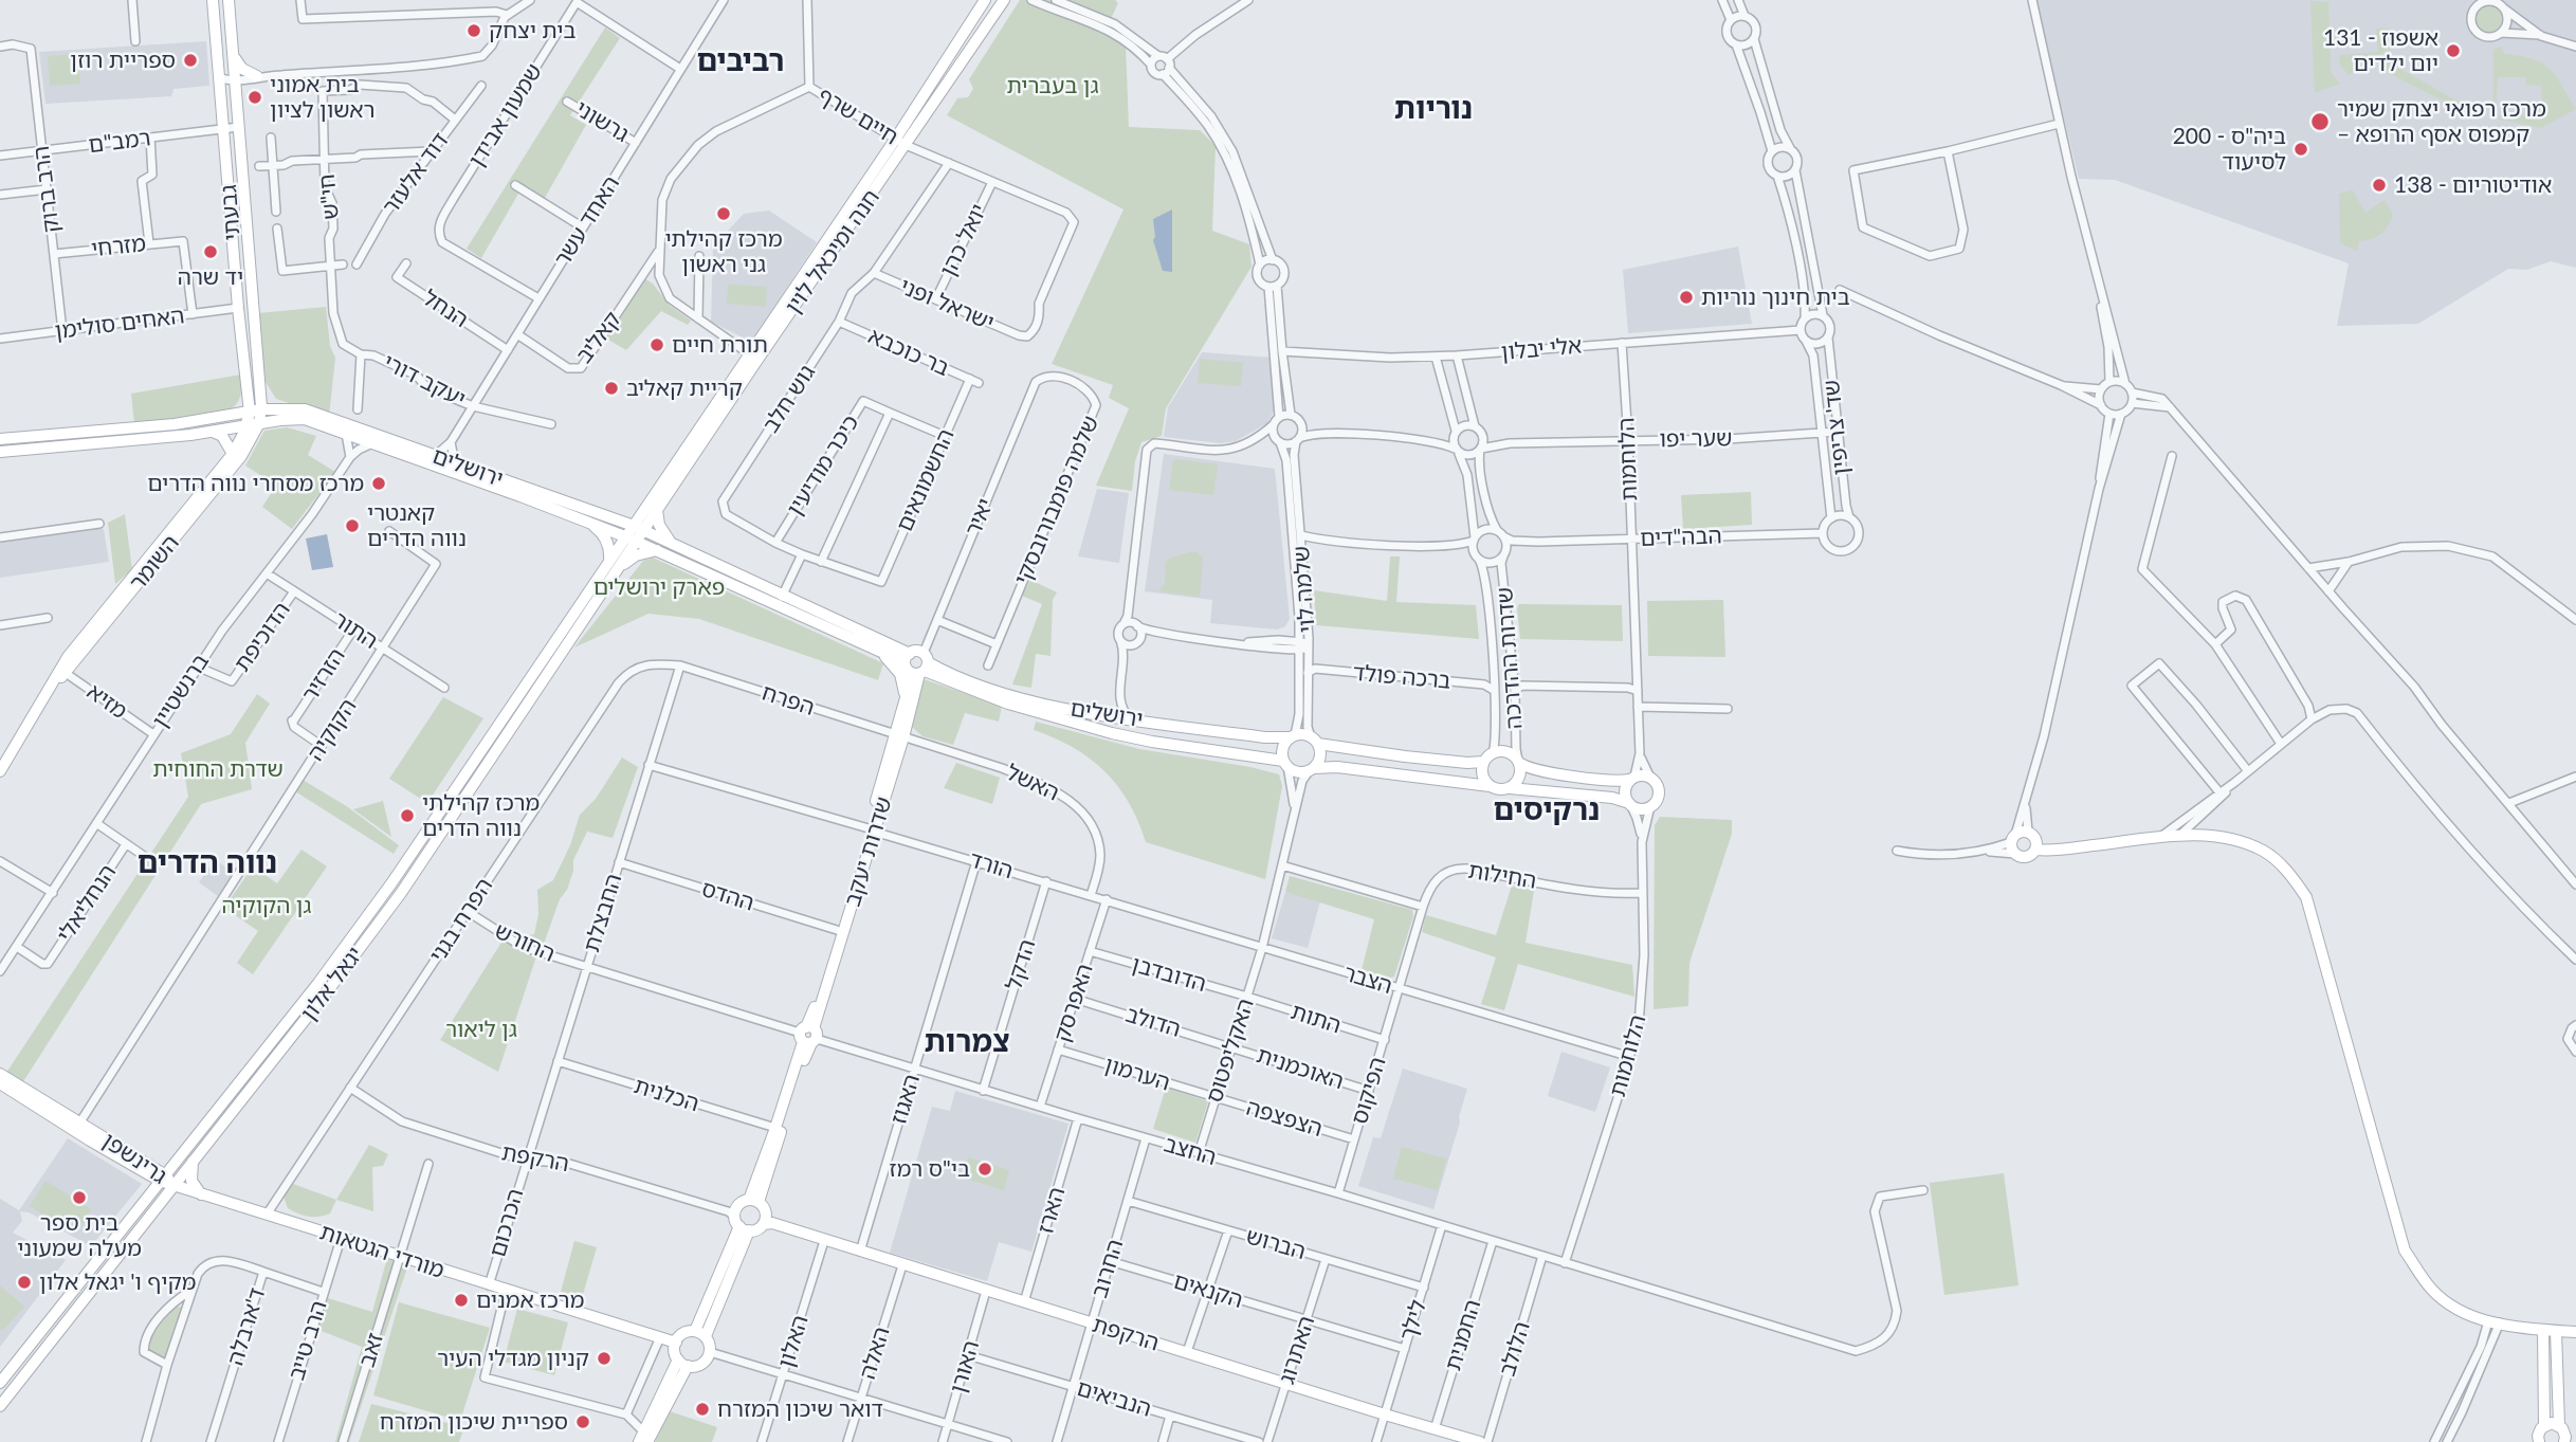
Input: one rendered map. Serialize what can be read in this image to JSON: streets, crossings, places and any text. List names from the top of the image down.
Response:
{
  "streets": {
    "street": [
      "שמעון אבידן",
      "חיים שרף",
      "גרשוני",
      "רמב\"ם",
      "דוד אלעזר",
      "הרב ברוק",
      "חי\"ש",
      "גבעתי",
      "האחד עשר",
      "יואל כהן",
      "מזרחי",
      "חנה ומיכאל לוין",
      "ישראל ופני",
      "הנחל",
      "האחים סולימן",
      "קאליב",
      "אלי יבלון",
      "בר כוכבא",
      "יעקב דורי",
      "גוש חלב",
      "שד' צריפין",
      "שער יפו",
      "הלוחמות",
      "כיכר מודיעין",
      "ירושלים",
      "החשמונאים",
      "שלמה פומבורובסקי",
      "יאיר",
      "הבה\"דים",
      "השומר",
      "שלמה לוי",
      "התור",
      "הדוכיפת",
      "שדרות ההדרכה",
      "הזרזיר",
      "ברכה פולד",
      "ברנשטיין",
      "הפרח",
      "מזיא",
      "הקוקיה",
      "האשל",
      "שדרות יעקב",
      "הורד",
      "החילות",
      "ההדס",
      "הנחליאלי",
      "החבצלת",
      "הפרח בגני",
      "החורש",
      "הדקל",
      "הדובדבן",
      "הצבר",
      "יגאל אלון",
      "האפרסק",
      "התות",
      "הדולב",
      "האקליפטוס",
      "האוכמנית",
      "הערמון",
      "הפיקוס",
      "הכלנית",
      "האגוז",
      "הצפצפה",
      "החצב",
      "גרינשפן",
      "הרקפת",
      "הארז",
      "הכרכום",
      "הברוש",
      "מורדי הגטאות",
      "החרוב",
      "הקנאים",
      "לילך",
      "ד'ארבלה",
      "החמנית",
      "הרב טייב",
      "האלון",
      "הלולב",
      "זאב",
      "האתרוג",
      "האלה",
      "האורן",
      "הנביאים"
    ]
  },
  "crossings": [
    ["שמעון אבידן", "האחד עשר"],
    ["חיים שרף", "יואל כהן"],
    ["חיים שרף", "חנה ומיכאל לוין"],
    ["חיים שרף", "ישראל ופני"],
    ["גרשוני", "האחד עשר"],
    ["רמב\"ם", "הרב ברוק"],
    ["רמב\"ם", "גבעתי"],
    ["דוד אלעזר", "חי\"ש"],
    ["הרב ברוק", "מזרחי"],
    ["הרב ברוק", "האחים סולימן"],
    ["חי\"ש", "יעקב דורי"],
    ["גבעתי", "האחים סולימן"],
    ["גבעתי", "ירושלים"],
    ["גבעתי", "השומר"],
    ["האחד עשר", "הנחל"],
    ["האחד עשר", "קאליב"],
    ["האחד עשר", "יעקב דורי"],
    ["האחד עשר", "ירושלים"],
    ["יואל כהן", "ישראל ופני"],
    ["מזרחי", "האחים סולימן"],
    ["חנה ומיכאל לוין", "ירושלים"],
    ["חנה ומיכאל לוין", "יגאל אלון"],
    ["ישראל ופני", "גוש חלב"],
    ["אלי יבלון", "שד' צריפין"],
    ["אלי יבלון", "הלוחמות"],
    ["בר כוכבא", "גוש חלב"],
    ["בר כוכבא", "החשמונאים"],
    ["גוש חלב", "כיכר מודיעין"],
    ["שד' צריפין", "שער יפו"],
    ["שד' צריפין", "הבה\"דים"],
    ["שער יפו", "הלוחמות"],
    ["הלוחמות", "הבה\"דים"],
    ["הלוחמות", "החילות"],
    ["הלוחמות", "הצבר"],
    ["הלוחמות", "החצב"],
    ["כיכר מודיעין", "החשמונאים"],
    ["ירושלים", "יאיר"],
    ["ירושלים", "השומר"],
    ["ירושלים", "שלמה לוי"],
    ["ירושלים", "ברנשטיין"],
    ["ירושלים", "שדרות יעקב"],
    ["ירושלים", "יגאל אלון"],
    ["שלמה פומבורובסקי", "יאיר"],
    ["יאיר", "שדרות יעקב"],
    ["הבה\"דים", "שדרות ההדרכה"],
    ["השומר", "מזיא"],
    ["שלמה לוי", "ברכה פולד"],
    ["התור", "הדוכיפת"],
    ["התור", "הזרזיר"],
    ["התור", "ברנשטיין"],
    ["התור", "הקוקיה"],
    ["הדוכיפת", "ברנשטיין"],
    ["שדרות ההדרכה", "ברכה פולד"],
    ["הזרזיר", "הקוקיה"],
    ["ברנשטיין", "מזיא"],
    ["ברנשטיין", "הנחליאלי"],
    ["הפרח", "האשל"],
    ["הפרח", "שדרות יעקב"],
    ["הפרח", "החבצלת"],
    ["הפרח", "הפרח בגני"],
    ["הקוקיה", "גרינשפן"],
    ["האשל", "שדרות יעקב"],
    ["האשל", "הורד"],
    ["שדרות יעקב", "הורד"],
    ["שדרות יעקב", "ההדס"],
    ["שדרות יעקב", "הכלנית"],
    ["שדרות יעקב", "החצב"],
    ["הורד", "החבצלת"],
    ["הורד", "הדקל"],
    ["הורד", "הצבר"],
    ["הורד", "האפרסק"],
    ["הורד", "האגוז"],
    ["החילות", "הצבר"],
    ["החילות", "הפיקוס"],
    ["ההדס", "החבצלת"],
    ["החבצלת", "הפרח בגני"],
    ["החבצלת", "החורש"],
    ["החבצלת", "הכלנית"],
    ["החבצלת", "החצב"],
    ["החבצלת", "הרקפת"],
    ["החבצלת", "הכרכום"],
    ["הפרח בגני", "החורש"],
    ["הפרח בגני", "הרקפת"],
    ["הפרח בגני", "מורדי הגטאות"],
    ["החורש", "החצב"],
    ["הדקל", "החצב"],
    ["הדובדבן", "האפרסק"],
    ["הדובדבן", "התות"],
    ["הדובדבן", "האקליפטוס"],
    ["הצבר", "האפרסק"],
    ["הצבר", "האקליפטוס"],
    ["הצבר", "הפיקוס"],
    ["יגאל אלון", "גרינשפן"],
    ["יגאל אלון", "מורדי הגטאות"],
    ["האפרסק", "הדולב"],
    ["האפרסק", "הערמון"],
    ["האפרסק", "החצב"],
    ["התות", "האקליפטוס"],
    ["התות", "הפיקוס"],
    ["הדולב", "האקליפטוס"],
    ["הדולב", "האוכמנית"],
    ["האקליפטוס", "האוכמנית"],
    ["האקליפטוס", "הערמון"],
    ["האקליפטוס", "הצפצפה"],
    ["האקליפטוס", "החצב"],
    ["האוכמנית", "הפיקוס"],
    ["הערמון", "הצפצפה"],
    ["הפיקוס", "הצפצפה"],
    ["הפיקוס", "החצב"],
    ["האגוז", "החצב"],
    ["האגוז", "הרקפת"],
    ["החצב", "הארז"],
    ["החצב", "החרוב"],
    ["החצב", "לילך"],
    ["החצב", "החמנית"],
    ["החצב", "הלולב"],
    ["גרינשפן", "מורדי הגטאות"],
    ["הרקפת", "הארז"],
    ["הרקפת", "הכרכום"],
    ["הרקפת", "החרוב"],
    ["הרקפת", "לילך"],
    ["הרקפת", "החמנית"],
    ["הרקפת", "האלון"],
    ["הרקפת", "האתרוג"],
    ["הרקפת", "האלה"],
    ["הרקפת", "האורן"],
    ["הכרכום", "מורדי הגטאות"],
    ["הברוש", "החרוב"],
    ["הברוש", "לילך"],
    ["הברוש", "האתרוג"],
    ["מורדי הגטאות", "הרב טייב"],
    ["מורדי הגטאות", "זאב"],
    ["החרוב", "הקנאים"],
    ["החרוב", "הנביאים"],
    ["הקנאים", "לילך"],
    ["הקנאים", "האתרוג"],
    ["ד'ארבלה", "הרב טייב"],
    ["האורן", "הנביאים"]
  ],
  "districts": [
    "רביבים",
    "נוריות",
    "נרקיסים",
    "נווה הדרים",
    "צמרות"
  ],
  "parks": [
    "גן בעברית",
    "פארק ירושלים",
    "שדרת החוחית",
    "גן הקוקיה",
    "גן ליאור"
  ],
  "places": [
    "בית יצחק",
    "131 - אשפוז יום ילדים",
    "ספריית רוזן",
    "בית אמוני ראשון לציון",
    "מרכז רפואי יצחק שמיר – קמפוס אסף הרופא",
    "200 - ביה\"ס לסיעוד",
    "138 - אודיטוריום",
    "מרכז קהילתי גני ראשון",
    "יד שרה",
    "בית חינוך נוריות",
    "תורת חיים",
    "קריית קאליב",
    "מרכז מסחרי נווה הדרים",
    "קאנטרי נווה הדרים",
    "מרכז קהילתי נווה הדרים",
    "בי\"ס רמז",
    "בית ספר מעלה שמעוני",
    "מקיף ו' יגאל אלון",
    "מרכז אמנים",
    "קניון מגדלי העיר",
    "דואר שיכון המזרח",
    "ספריית שיכון המזרח"
  ]
}
